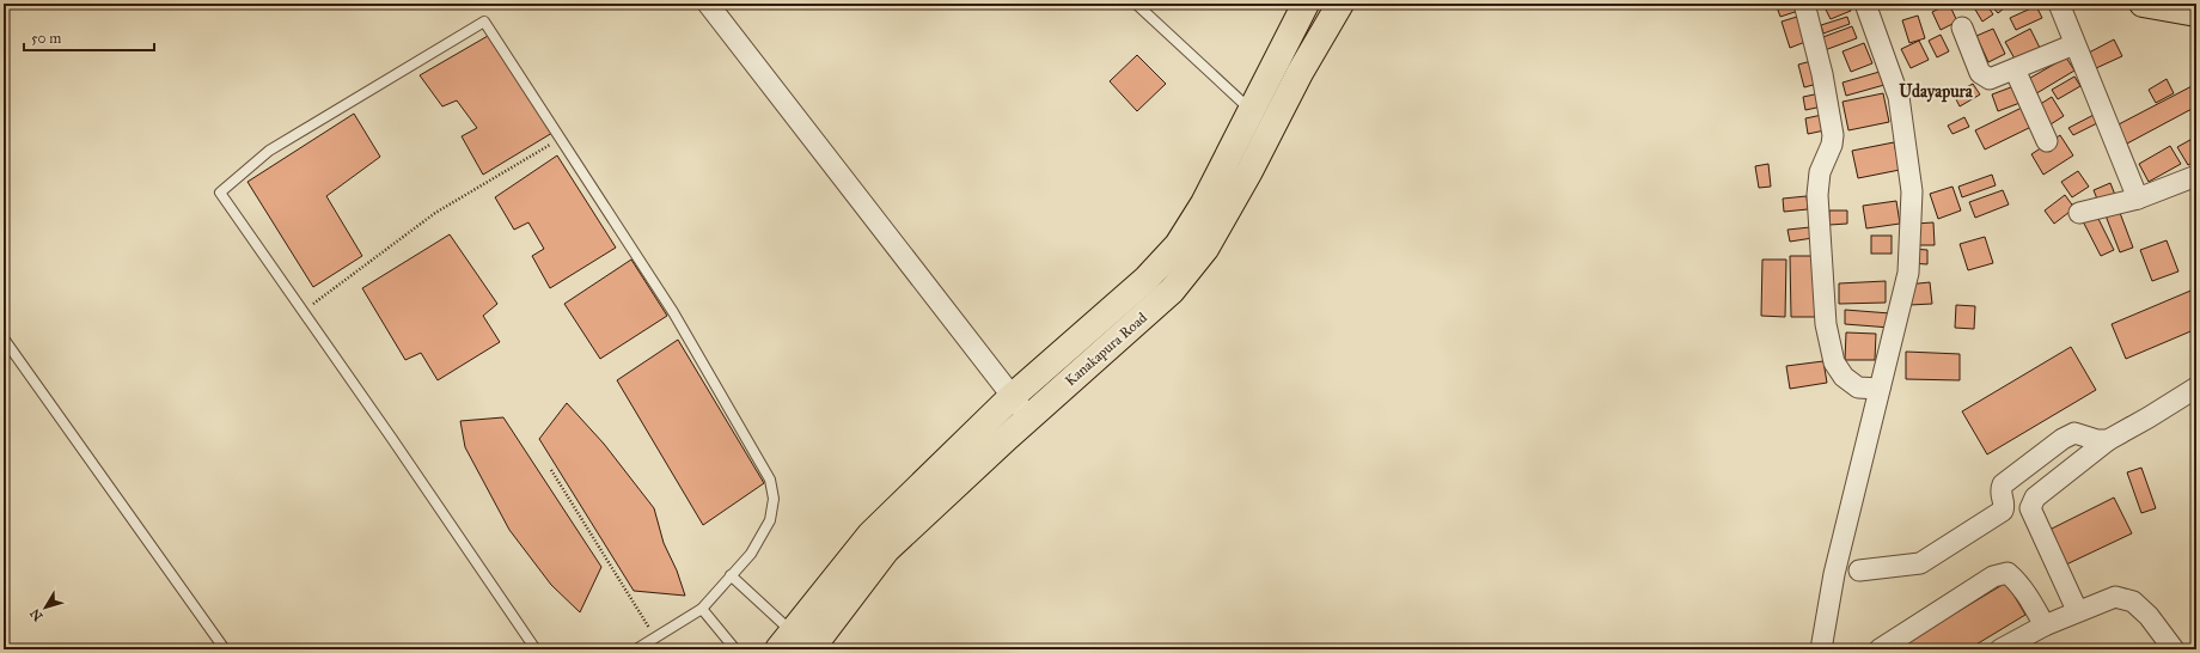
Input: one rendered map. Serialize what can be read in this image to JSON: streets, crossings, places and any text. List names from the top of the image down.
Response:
{
  "streets": {
    "highway": ["Kanakapura Road"]
  },
  "districts": ["Udayapura"],
  "scale_bar": "50 m",
  "north": "bottom left"
}
